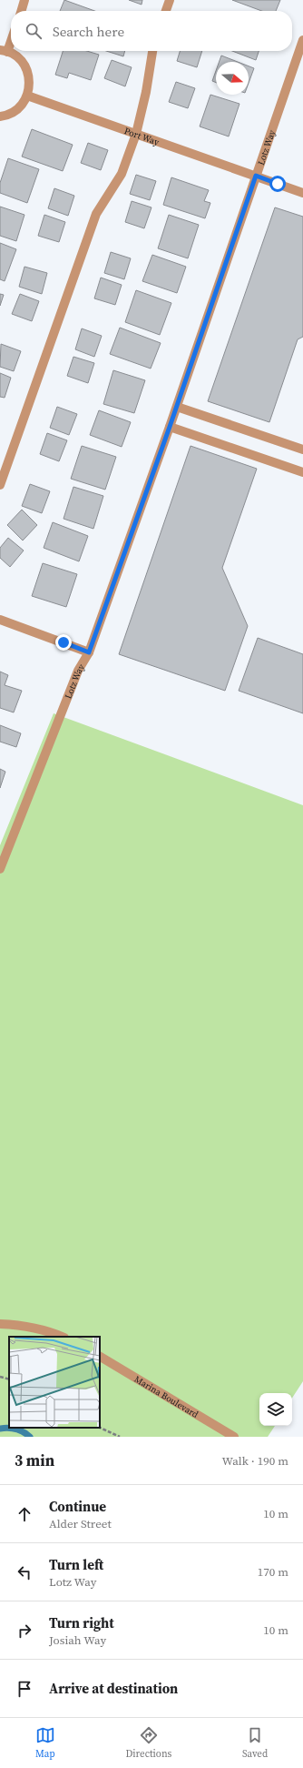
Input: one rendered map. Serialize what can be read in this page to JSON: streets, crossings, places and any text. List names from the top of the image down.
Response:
{
  "streets": {
    "street": ["Port Way", "Lotz Way", "Marina Boulevard"]
  },
  "crossings": [
    ["Port Way", "Lotz Way"]
  ],
  "north": "right",
  "page": {
    "search": "Search here",
    "heading": ["3 min", "Walk · 190 m"],
    "list": [
      ["Continue", "Alder Street", "10 m"],
      ["Turn left", "Lotz Way", "170 m"],
      ["Turn right", "Josiah Way", "10 m"],
      "Arrive at destination"
    ],
    "nav": ["Map", "Directions", "Saved"]
  }
}
